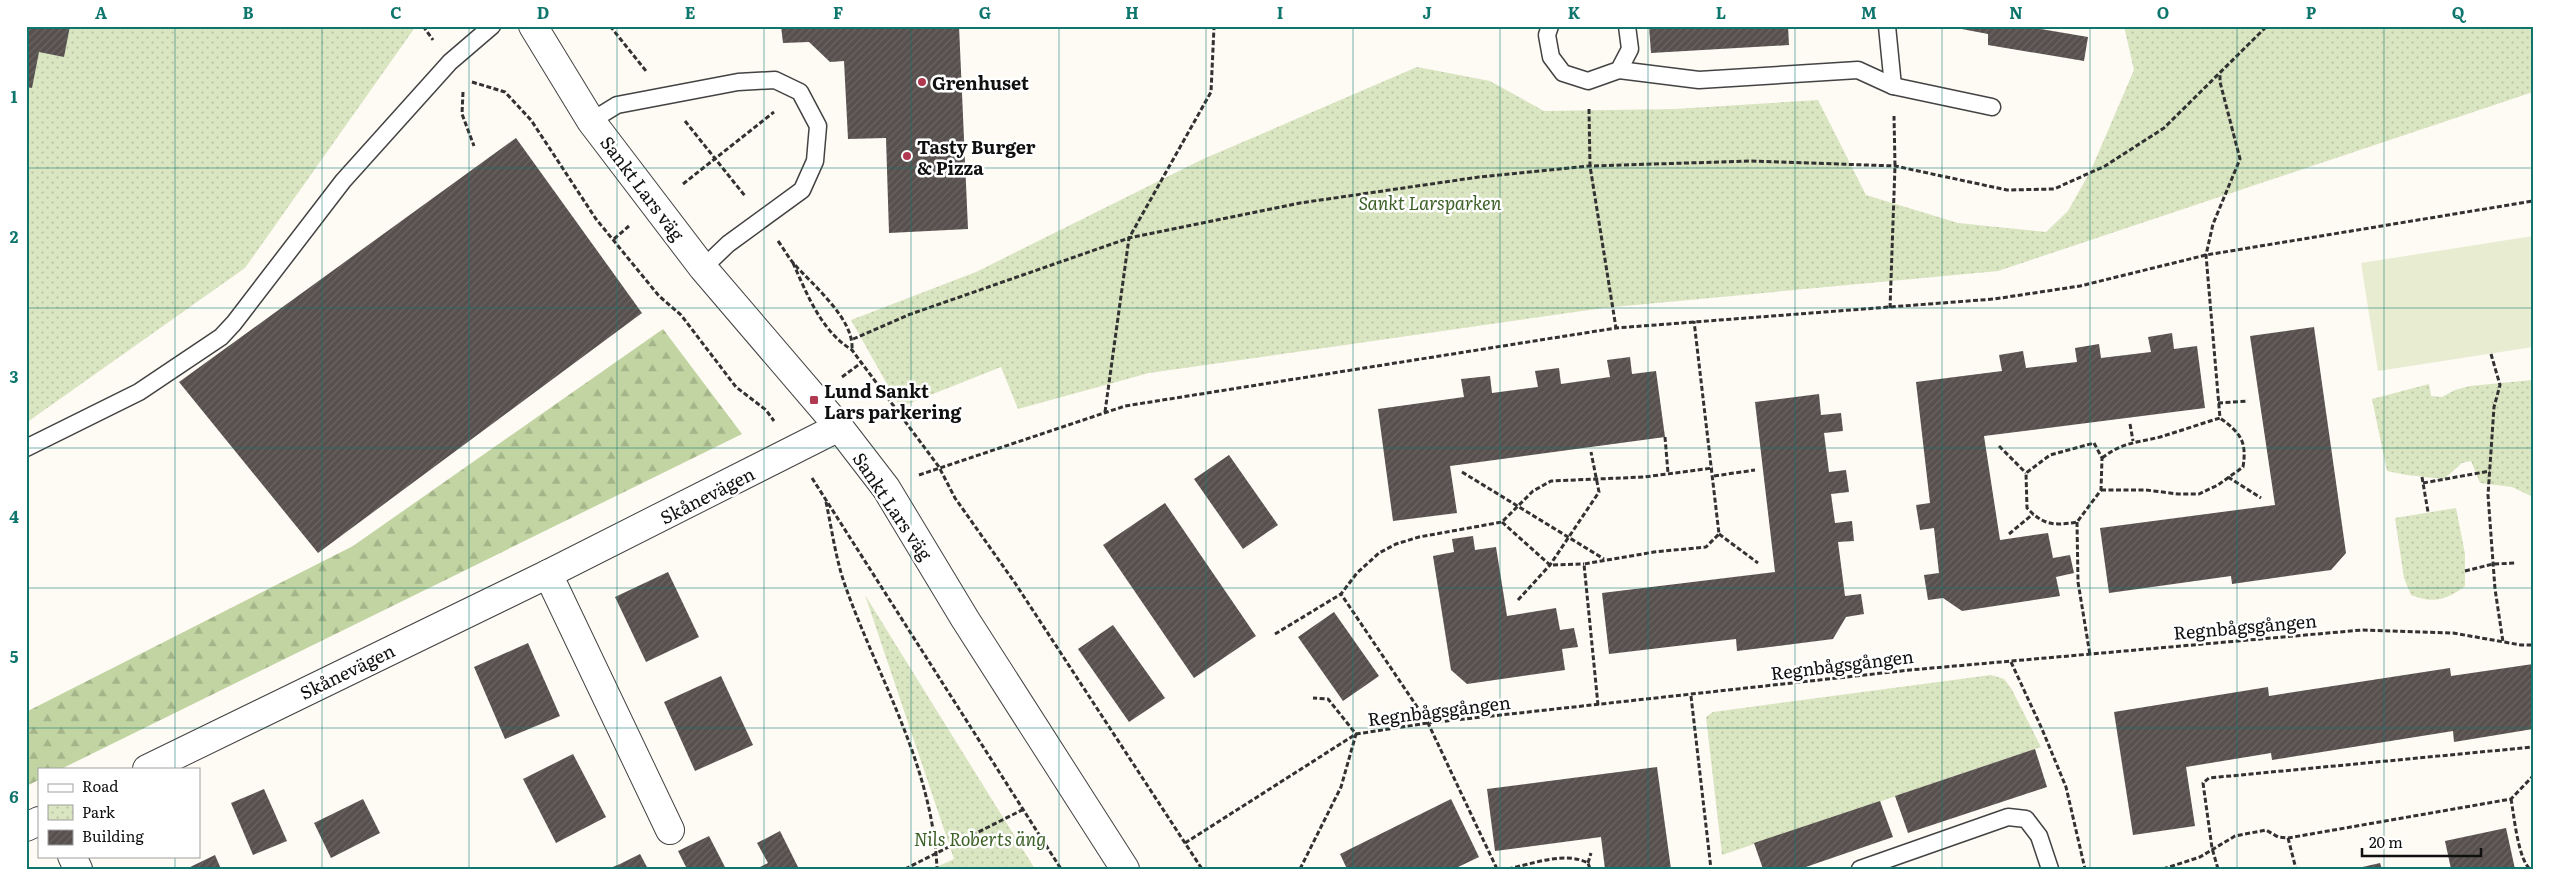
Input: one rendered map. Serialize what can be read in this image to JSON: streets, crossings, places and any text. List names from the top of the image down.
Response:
{
  "streets": {
    "street": ["Sankt Lars väg", "Skånevägen"],
    "path": ["Regnbågsgången"]
  },
  "crossings": [
    ["Sankt Lars väg", "Skånevägen"]
  ],
  "parks": ["Sankt Larsparken", "Nils Roberts äng"],
  "places": {
    "other": ["Grenhuset", "Tasty Burger & Pizza"],
    "transit": ["Lund Sankt Lars parkering"]
  },
  "legend": ["Road", "Park", "Building"],
  "scale_bar": "20 m",
  "grid": {
    "columns": [
      "A",
      "B",
      "C",
      "D",
      "E",
      "F",
      "G",
      "H",
      "I",
      "J",
      "K",
      "L",
      "M",
      "N",
      "O",
      "P",
      "Q"
    ],
    "rows": [
      "1",
      "2",
      "3",
      "4",
      "5",
      "6"
    ]
  }
}
